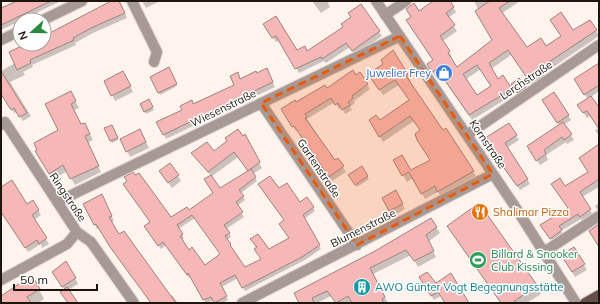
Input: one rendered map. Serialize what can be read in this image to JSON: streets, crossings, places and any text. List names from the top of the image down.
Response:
{
  "streets": {
    "street": [
      "Lerchstraße",
      "Wiesenstraße",
      "Kornstraße",
      "Gartenstraße",
      "Ringstraße",
      "Blumenstraße"
    ]
  },
  "crossings": [
    ["Lerchstraße", "Kornstraße"],
    ["Wiesenstraße", "Kornstraße"],
    ["Wiesenstraße", "Gartenstraße"],
    ["Wiesenstraße", "Ringstraße"],
    ["Kornstraße", "Blumenstraße"],
    ["Gartenstraße", "Blumenstraße"]
  ],
  "places": {
    "shop": ["Juwelier Frey"],
    "restaurant": ["Shalimar Pizza"],
    "sports": ["Billard & Snooker Club Kissing"],
    "building": ["AWO Günter Vogt Begegnungsstätte"]
  },
  "scale_bar": "50 m",
  "north": "left"
}
